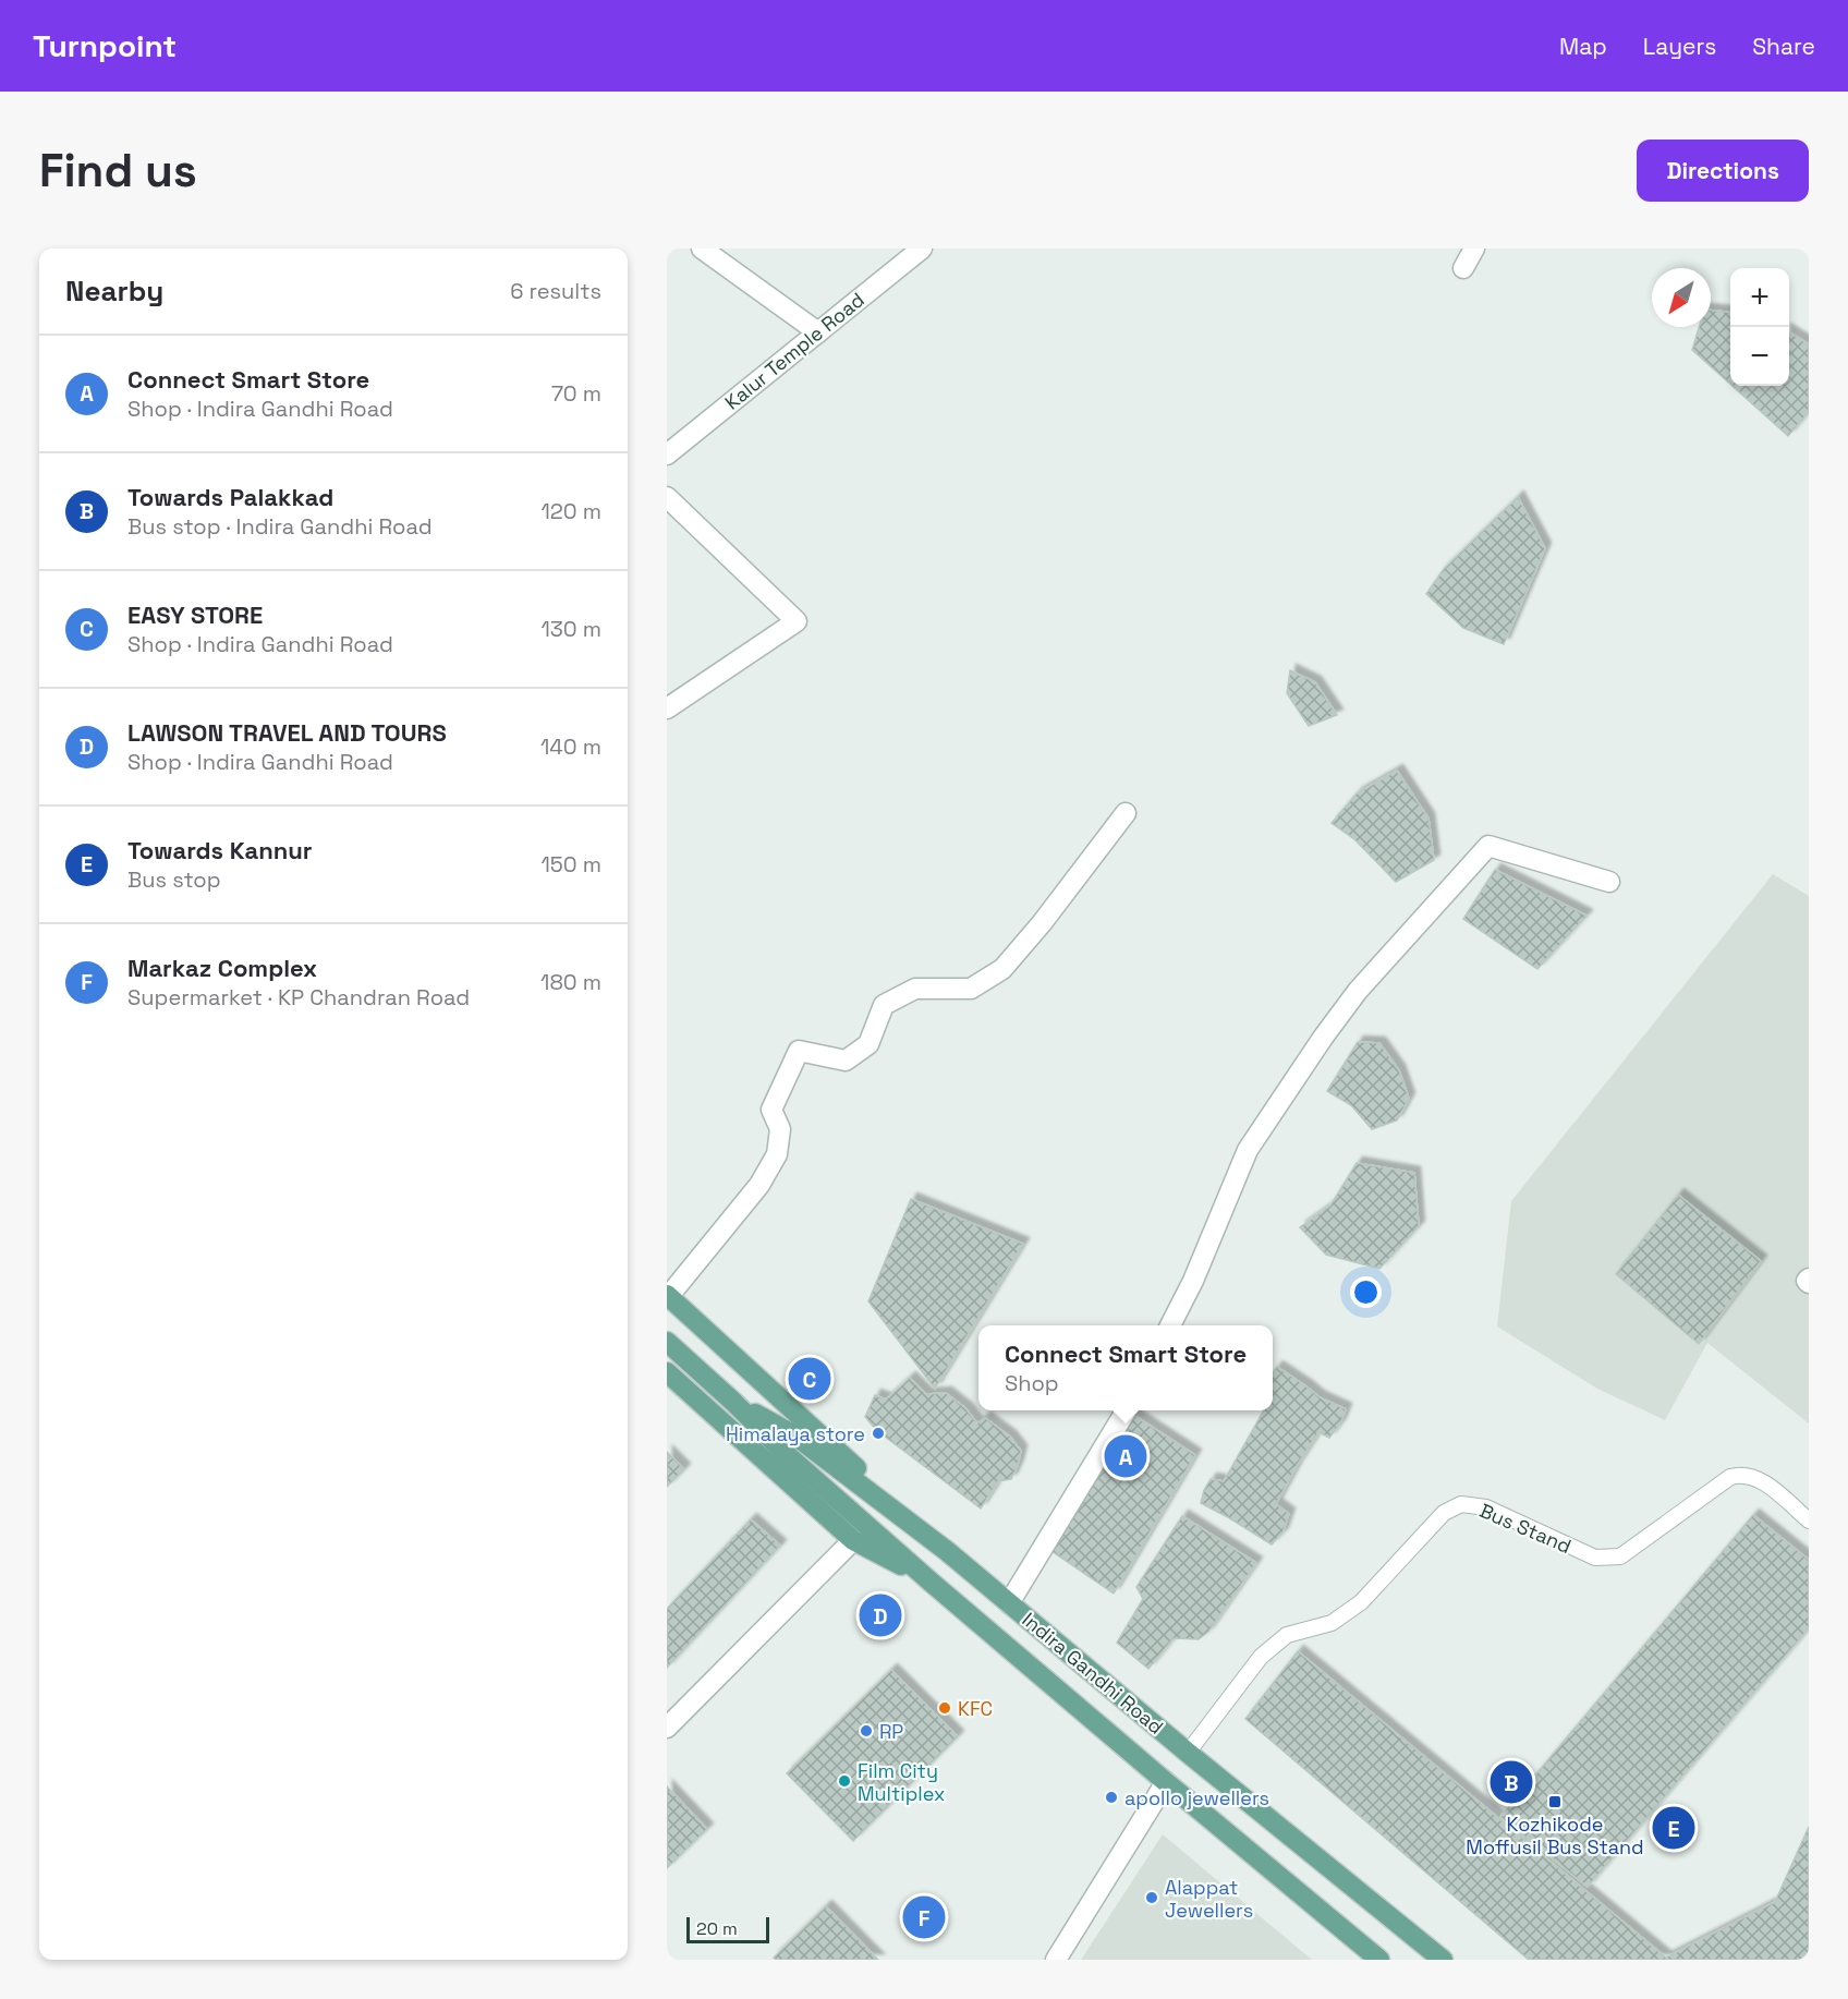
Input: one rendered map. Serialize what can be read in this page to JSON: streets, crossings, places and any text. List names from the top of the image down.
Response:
{
  "streets": {
    "main road": ["Indira Gandhi Road"],
    "street": ["Kalur Temple Road"],
    "lane": ["Bus Stand"]
  },
  "crossings": [
    ["Bus Stand", "Indira Gandhi Road"]
  ],
  "places": {
    "other": [
      "Himalaya store",
      "KFC",
      "RP",
      "Film City Multiplex",
      "apollo jewellers",
      "Alappat Jewellers"
    ],
    "transit": ["Kozhikode Moffusil Bus Stand"]
  },
  "scale_bar": "20 m",
  "north": "bottom left",
  "page": {
    "header": "Turnpoint",
    "nav": ["Map", "Layers", "Share"],
    "buttons": "Directions",
    "title": "Find us",
    "heading": ["Nearby", "6 results"],
    "map_buttons": ["+", "−"],
    "list": [
      {
        "mark": "A",
        "name": "Connect Smart Store",
        "note": "Shop · Indira Gandhi Road",
        "value": "70 m"
      },
      {
        "mark": "B",
        "name": "Towards Palakkad",
        "note": "Bus stop · Indira Gandhi Road",
        "value": "120 m"
      },
      {
        "mark": "C",
        "name": "EASY STORE",
        "note": "Shop · Indira Gandhi Road",
        "value": "130 m"
      },
      {
        "mark": "D",
        "name": "LAWSON TRAVEL AND TOURS",
        "note": "Shop · Indira Gandhi Road",
        "value": "140 m"
      },
      {
        "mark": "E",
        "name": "Towards Kannur",
        "note": "Bus stop",
        "value": "150 m"
      },
      {
        "mark": "F",
        "name": "Markaz Complex",
        "note": "Supermarket · KP Chandran Road",
        "value": "180 m"
      }
    ],
    "popup": ["Connect Smart Store", "Shop"],
    "pins": [
      "C",
      "A",
      "D",
      "B",
      "E",
      "F"
    ],
    "scale": "20 m"
  }
}
